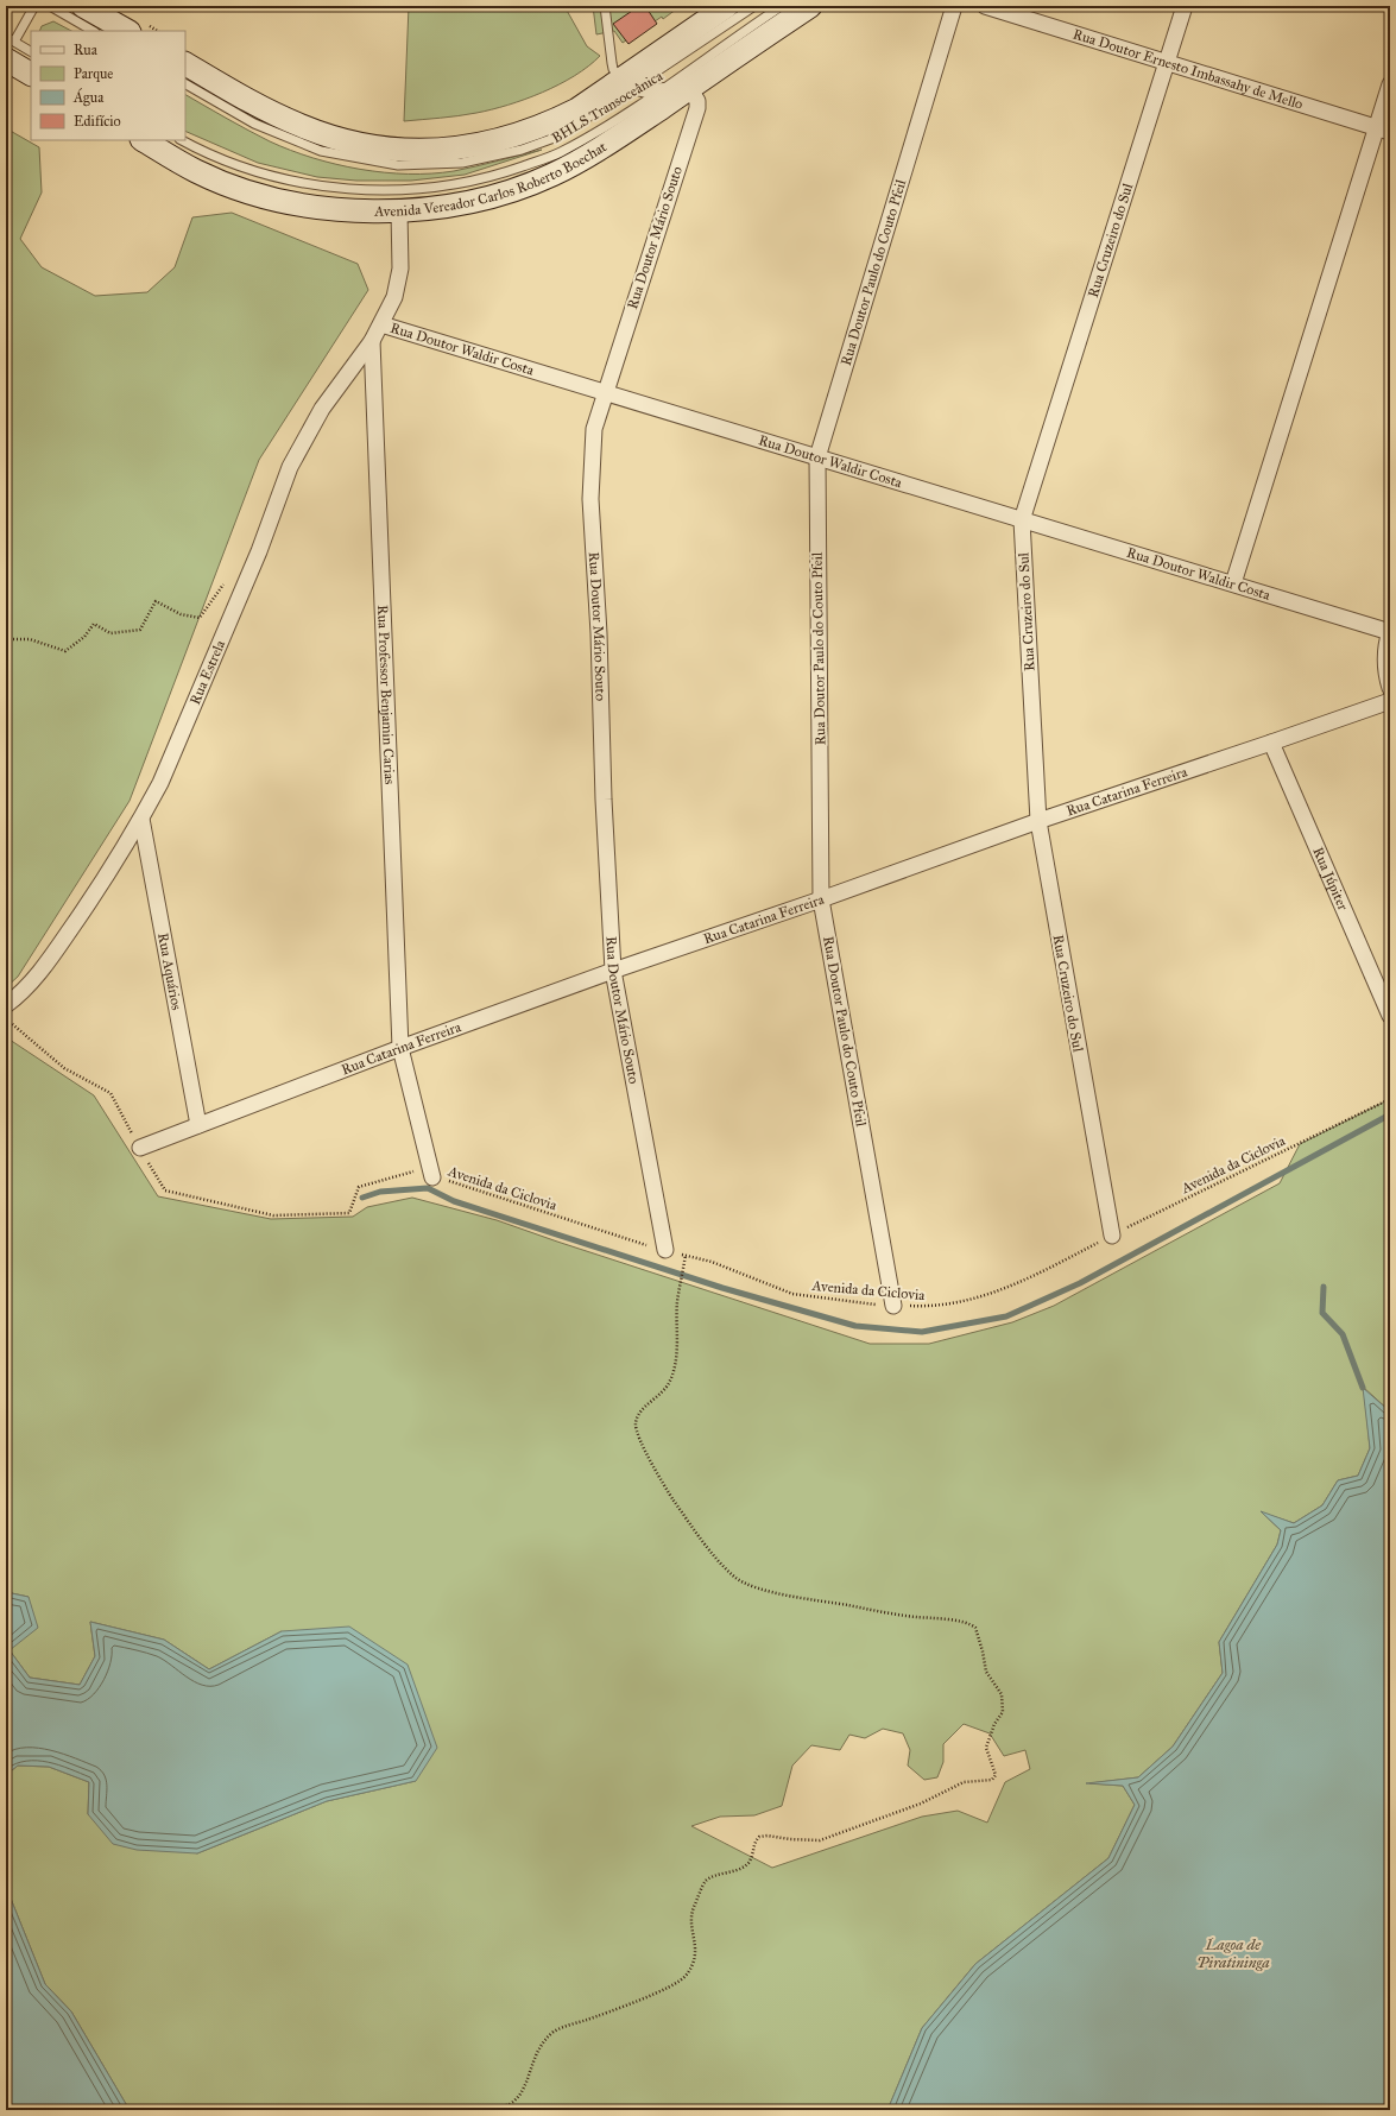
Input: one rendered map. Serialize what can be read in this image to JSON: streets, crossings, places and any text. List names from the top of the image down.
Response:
{
  "streets": {
    "main road": ["Avenida Vereador Carlos Roberto Boechat"],
    "street": [
      "Rua Doutor Ernesto Imbassahy de Mello",
      "Rua Doutor Mário Souto",
      "Rua Cruzeiro do Sul",
      "Rua Doutor Paulo do Couto Pfeil",
      "Rua Doutor Waldir Costa",
      "Rua Estrela",
      "Rua Professor Benjamin Carias",
      "Rua Catarina Ferreira",
      "Rua Júpiter",
      "Rua Aquários"
    ],
    "lane": ["BHLS Transoceânica"],
    "path": ["Avenida da Ciclovia"]
  },
  "crossings": [
    ["Rua Doutor Ernesto Imbassahy de Mello", "Rua Cruzeiro do Sul"],
    ["Avenida Vereador Carlos Roberto Boechat", "Rua Doutor Mário Souto"],
    ["Avenida Vereador Carlos Roberto Boechat", "Rua Doutor Waldir Costa"],
    ["Rua Doutor Mário Souto", "Rua Doutor Waldir Costa"],
    ["Rua Doutor Mário Souto", "Rua Catarina Ferreira"],
    ["Rua Doutor Mário Souto", "Avenida da Ciclovia"],
    ["Rua Cruzeiro do Sul", "Rua Doutor Waldir Costa"],
    ["Rua Cruzeiro do Sul", "Rua Catarina Ferreira"],
    ["Rua Cruzeiro do Sul", "Avenida da Ciclovia"],
    ["Rua Doutor Paulo do Couto Pfeil", "Rua Doutor Waldir Costa"],
    ["Rua Doutor Paulo do Couto Pfeil", "Rua Catarina Ferreira"],
    ["Rua Doutor Paulo do Couto Pfeil", "Avenida da Ciclovia"],
    ["Rua Doutor Waldir Costa", "Rua Estrela"],
    ["Rua Estrela", "Rua Professor Benjamin Carias"],
    ["Rua Estrela", "Rua Aquários"],
    ["Rua Professor Benjamin Carias", "Rua Catarina Ferreira"],
    ["Rua Professor Benjamin Carias", "Avenida da Ciclovia"],
    ["Rua Catarina Ferreira", "Rua Júpiter"],
    ["Rua Catarina Ferreira", "Rua Aquários"],
    ["Rua Catarina Ferreira", "Avenida da Ciclovia"]
  ],
  "water": ["Lagoa de Piratininga"],
  "legend": [
    "Rua",
    "Parque",
    "Água",
    "Edifício"
  ]
}
